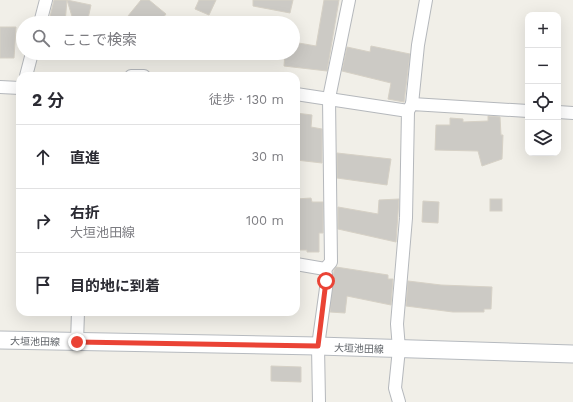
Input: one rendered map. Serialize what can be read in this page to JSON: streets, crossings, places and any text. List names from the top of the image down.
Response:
{
  "streets": {
    "main road": ["大垣池田線"]
  },
  "page": {
    "map_buttons": ["+", "−"],
    "search": "ここで検索",
    "heading": ["2 分", "徒歩 · 130 m"],
    "list": [
      ["直進", "30 m"],
      ["右折", "大垣池田線", "100 m"],
      "目的地に到着"
    ]
  }
}
